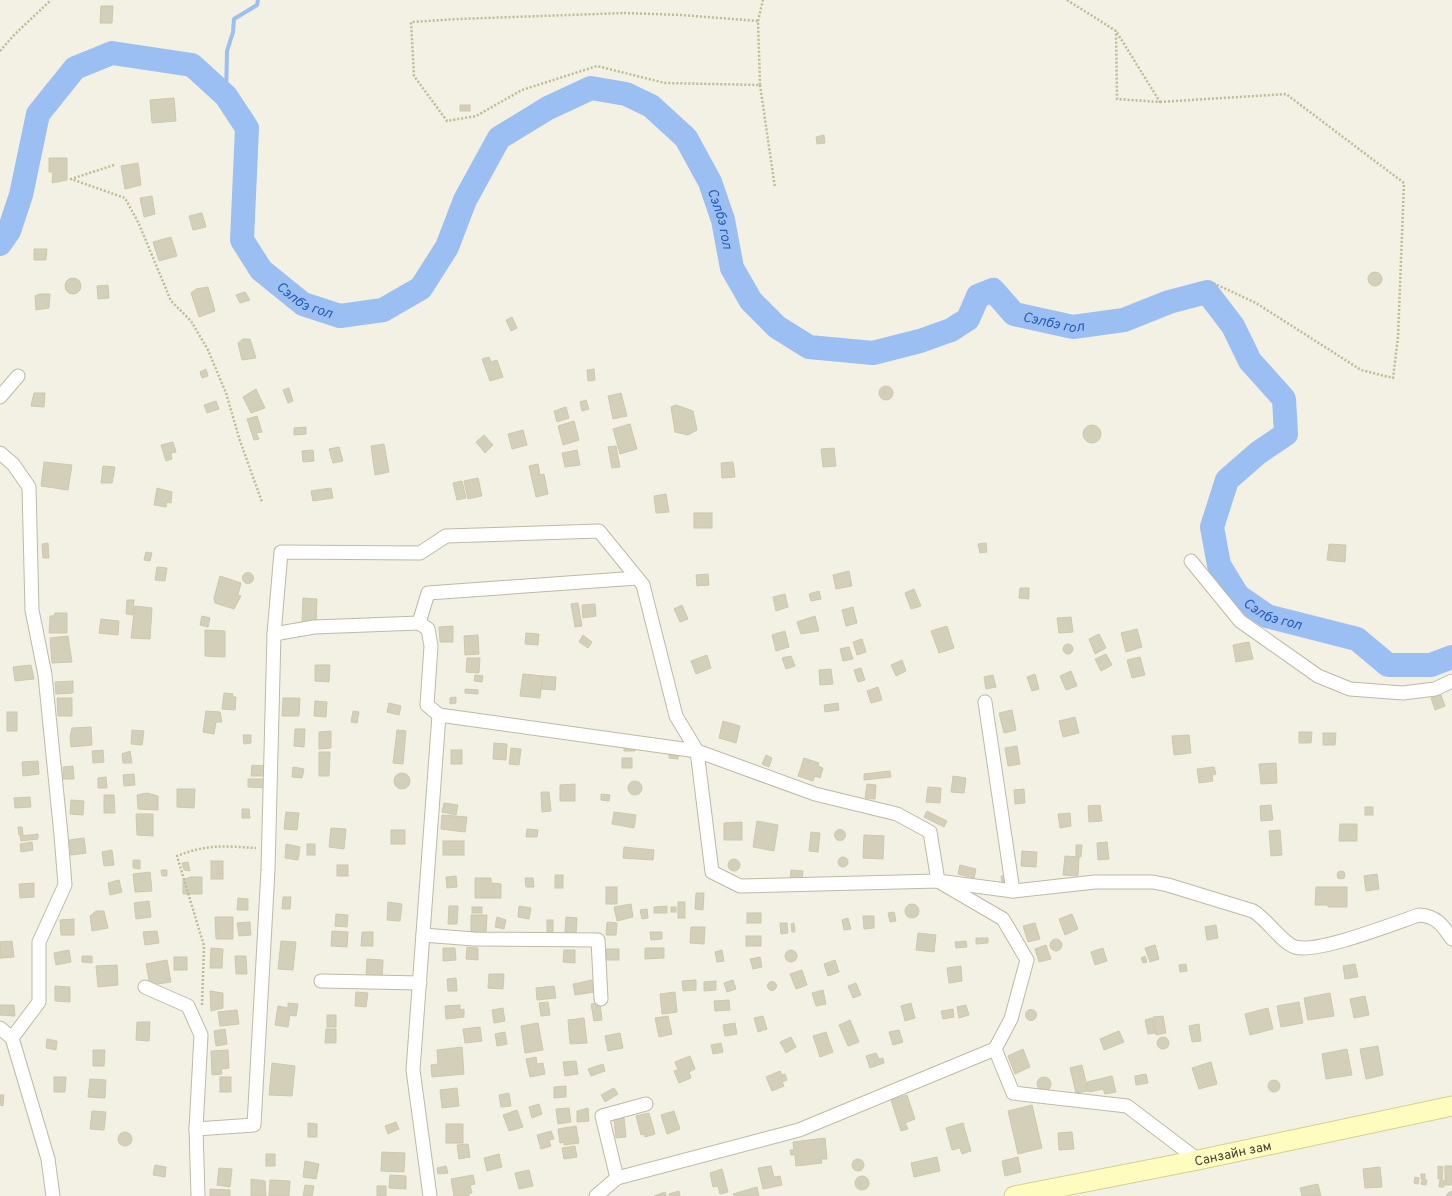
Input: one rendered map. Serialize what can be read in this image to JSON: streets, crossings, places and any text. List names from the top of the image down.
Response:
{
  "streets": {
    "main road": ["Санзайн зам"]
  },
  "water": ["Сэлбэ гол"]
}
